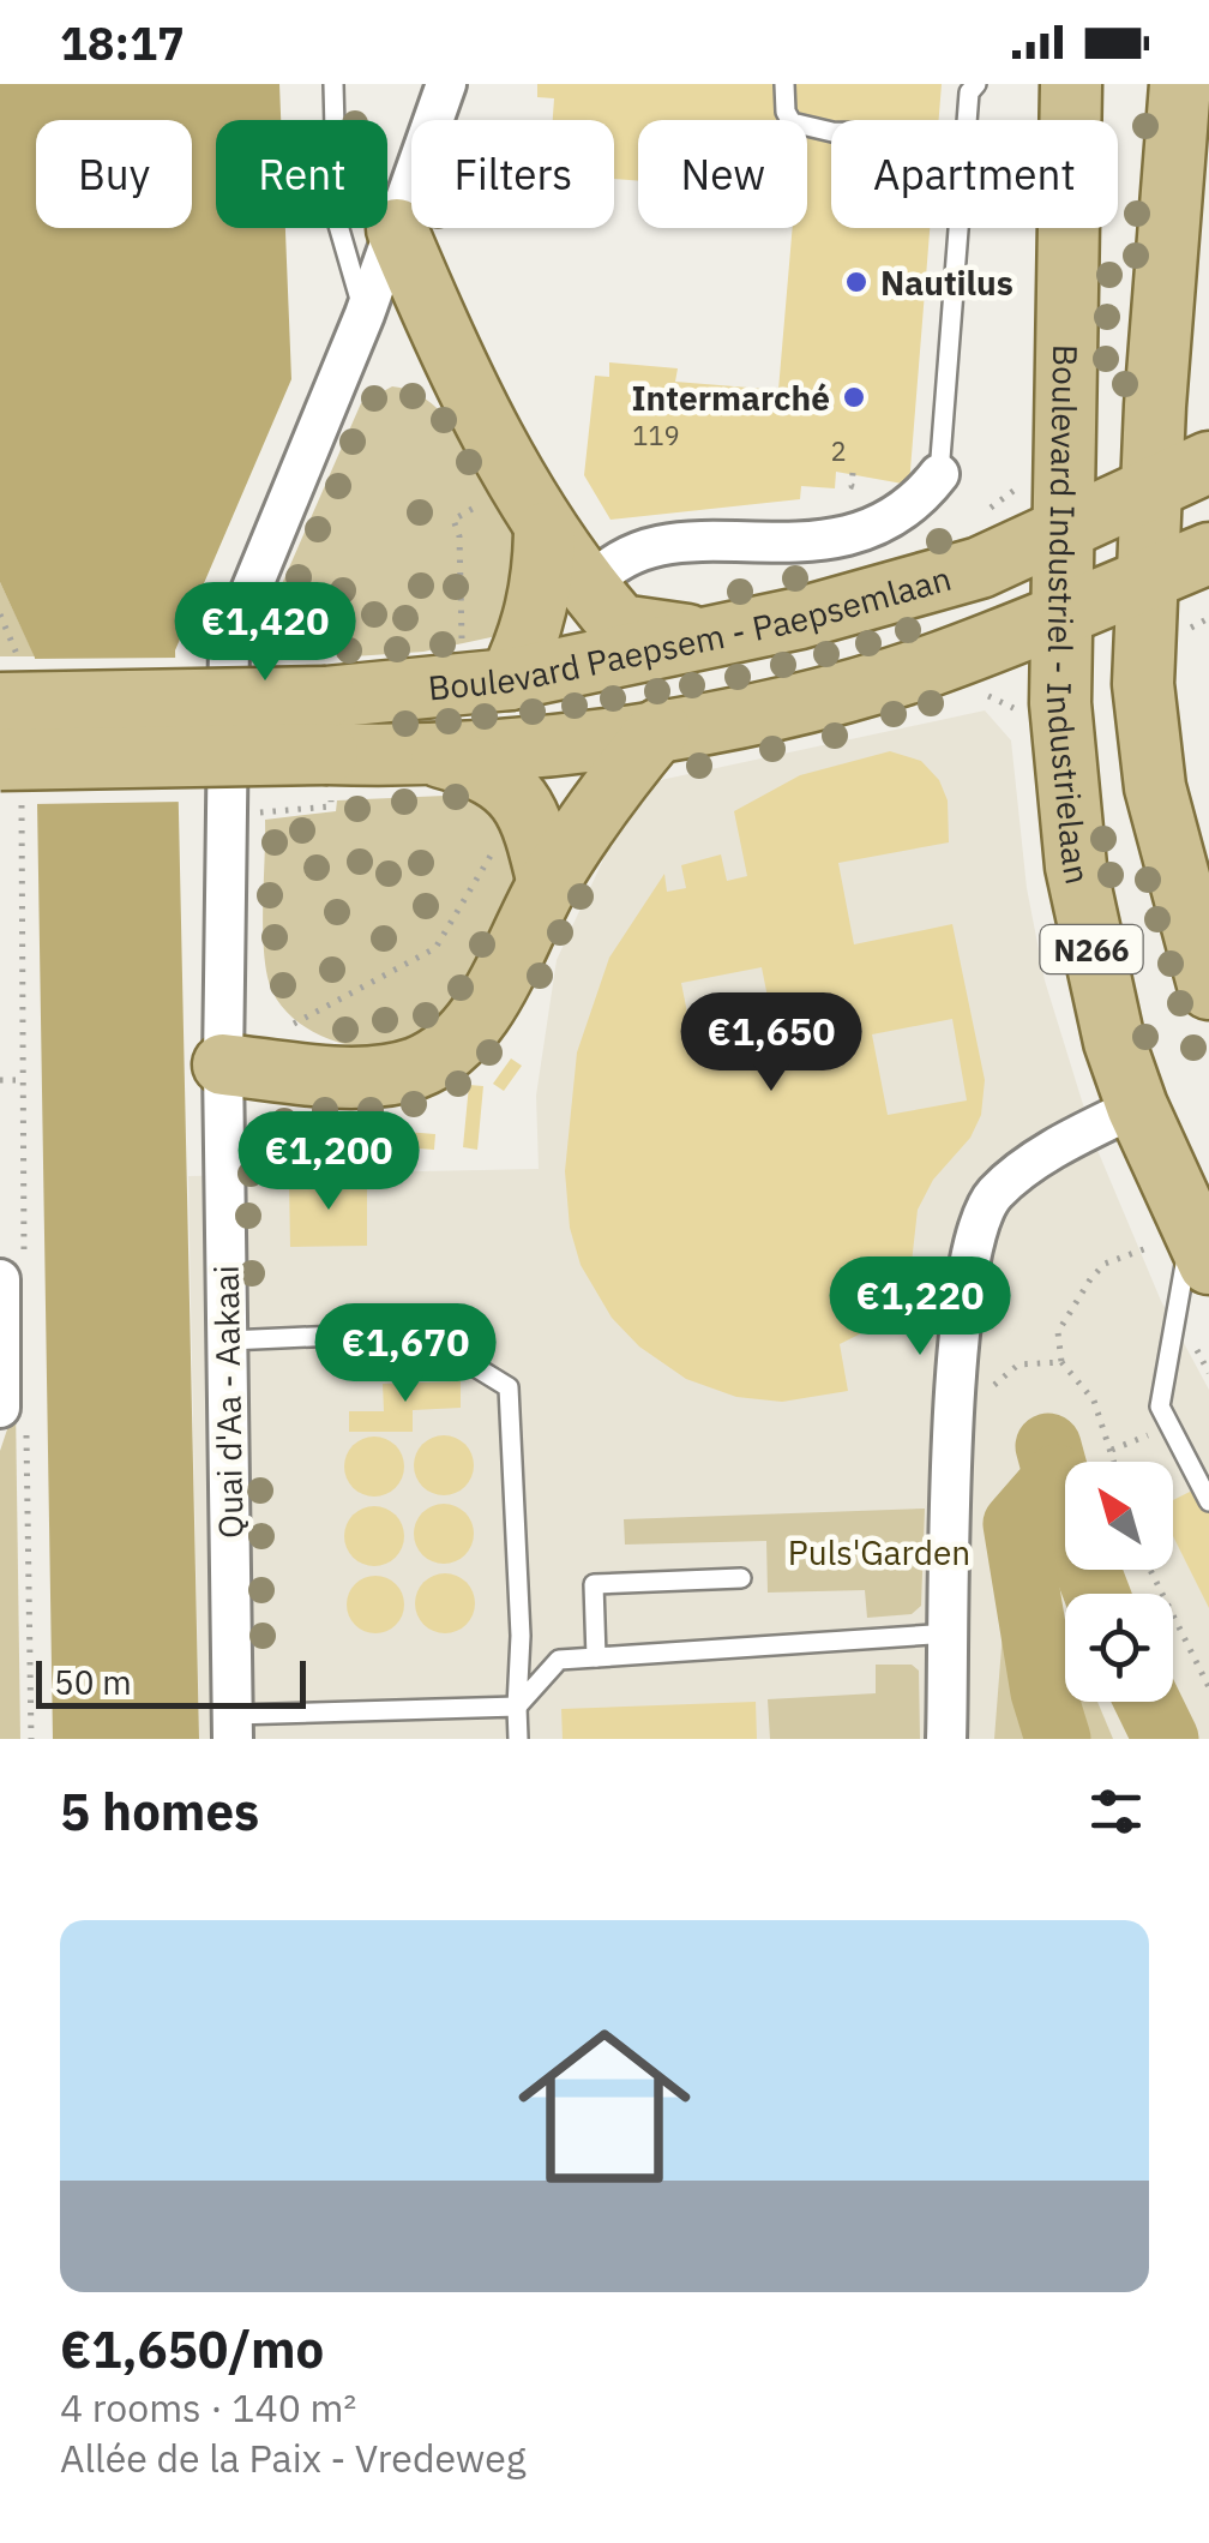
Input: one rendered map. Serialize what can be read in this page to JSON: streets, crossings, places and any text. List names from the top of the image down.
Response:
{
  "streets": {
    "main road": ["Boulevard Industriel - Industrielaan", "Boulevard Paepsem - Paepsemlaan", "N266"],
    "street": ["Quai d'Aa - Aakaai"]
  },
  "crossings": [
    ["Boulevard Industriel - Industrielaan", "Boulevard Paepsem - Paepsemlaan"]
  ],
  "parks": ["Puls'Garden"],
  "places": ["Nautilus", "Intermarché"],
  "house_numbers": ["119", "2"],
  "scale_bar": "50 m",
  "north": "top left",
  "page": {
    "status": "18:17",
    "chip": [
      "Buy",
      "Rent",
      "Filters",
      "New",
      "Apartment"
    ],
    "price": [
      "€1,420",
      "€1,650",
      "€1,200",
      "€1,220",
      "€1,670"
    ],
    "scale": "50 m",
    "heading": "5 homes",
    "list": [
      {
        "name": "€1,650/mo",
        "note": "4 rooms · 140 m² · Allée de la Paix - Vredeweg"
      }
    ]
  }
}
